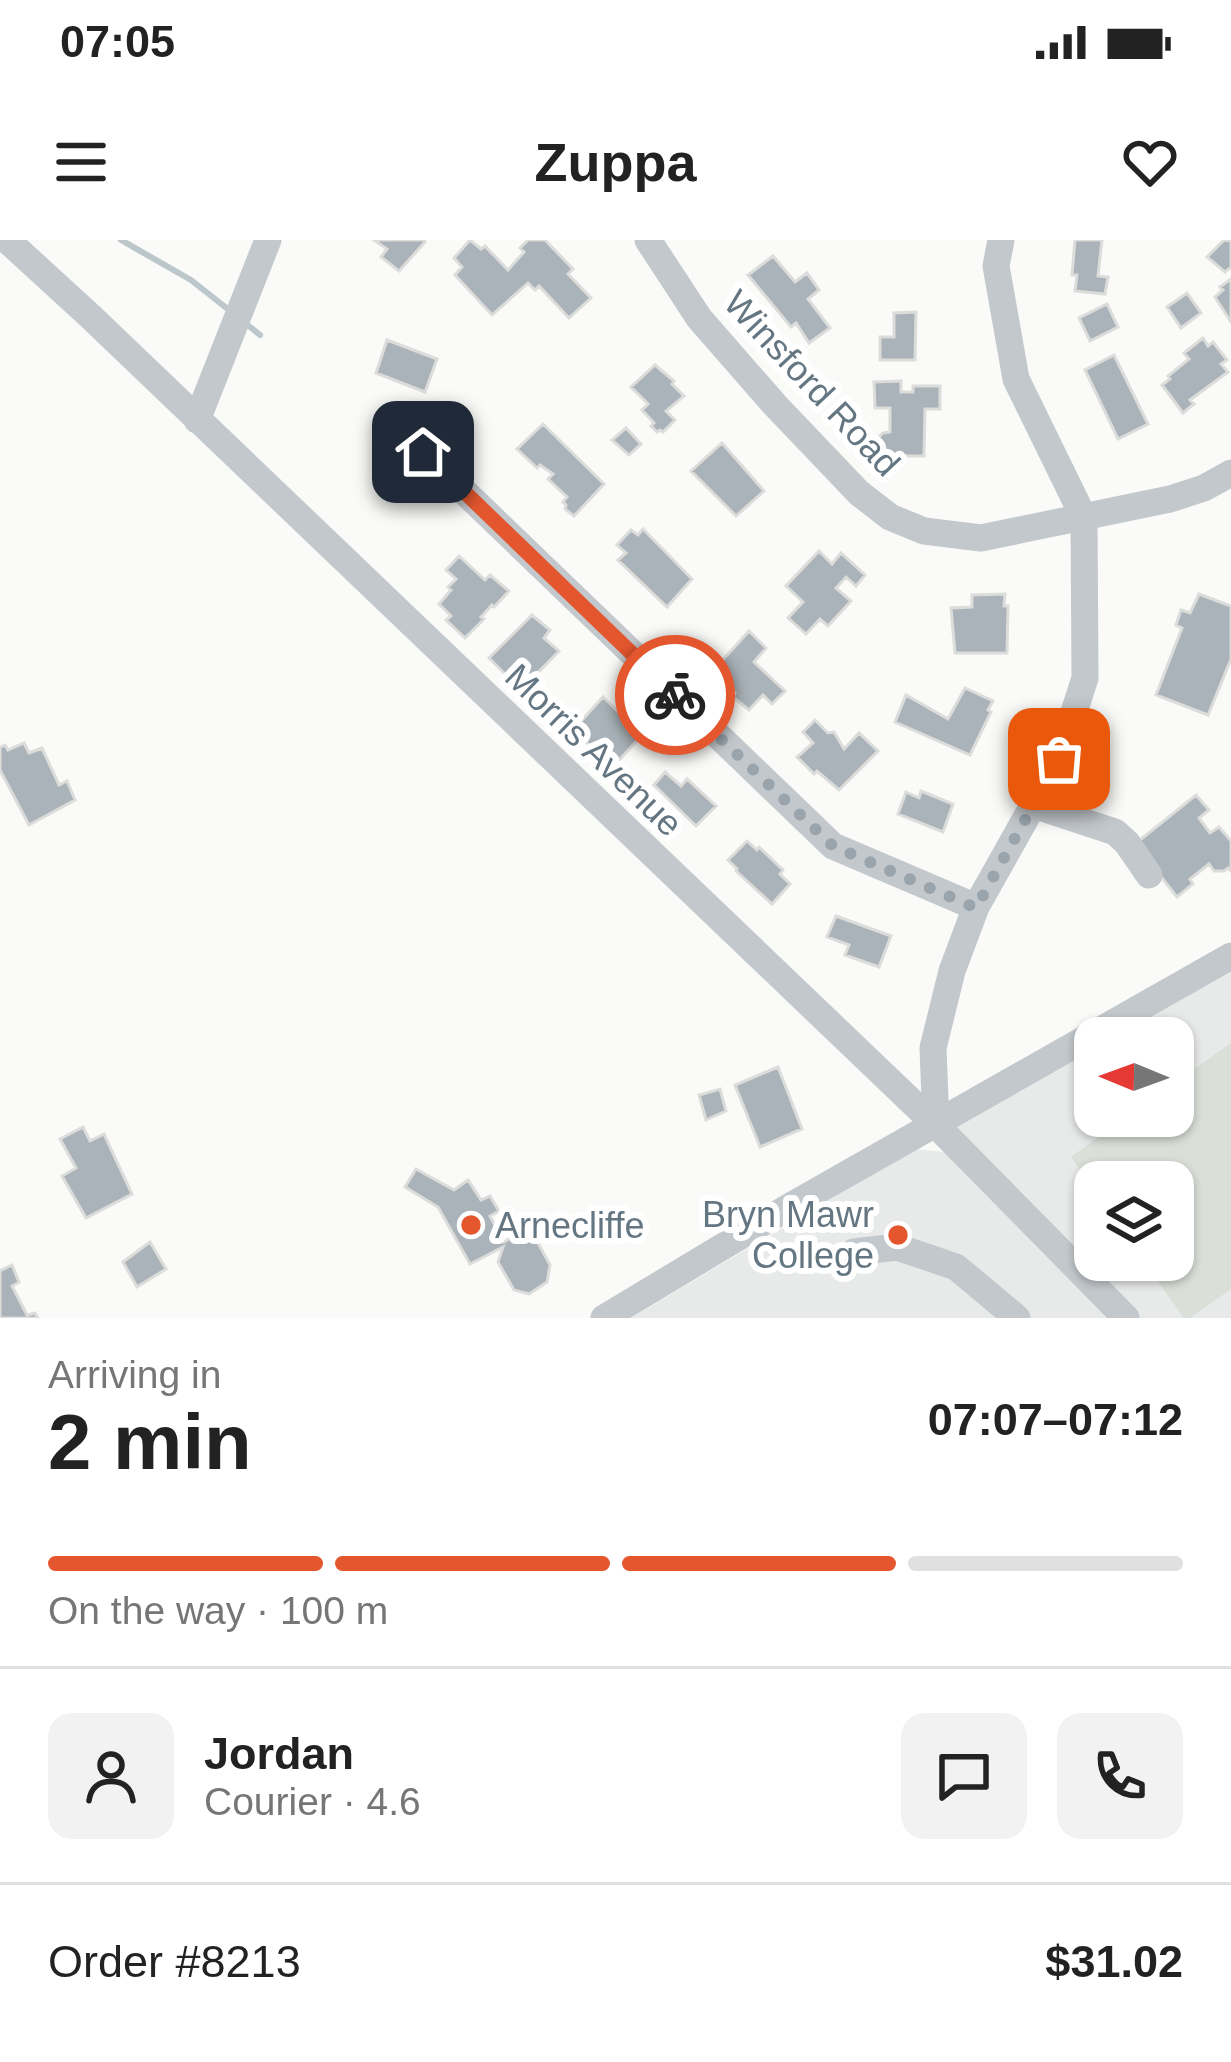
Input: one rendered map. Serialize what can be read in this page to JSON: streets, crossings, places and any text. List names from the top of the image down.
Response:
{
  "streets": {
    "street": ["Winsford Road", "Morris Avenue"]
  },
  "places": ["Arnecliffe", "Bryn Mawr College"],
  "north": "left",
  "page": {
    "status": "07:05",
    "header": "Zuppa",
    "heading": ["2 min", "Arriving in", "07:07–07:12"],
    "panel": [
      "Jordan",
      "Courier · 4.6",
      "Order #8213",
      "$31.02"
    ],
    "bar": "On the way · 100 m"
  }
}
